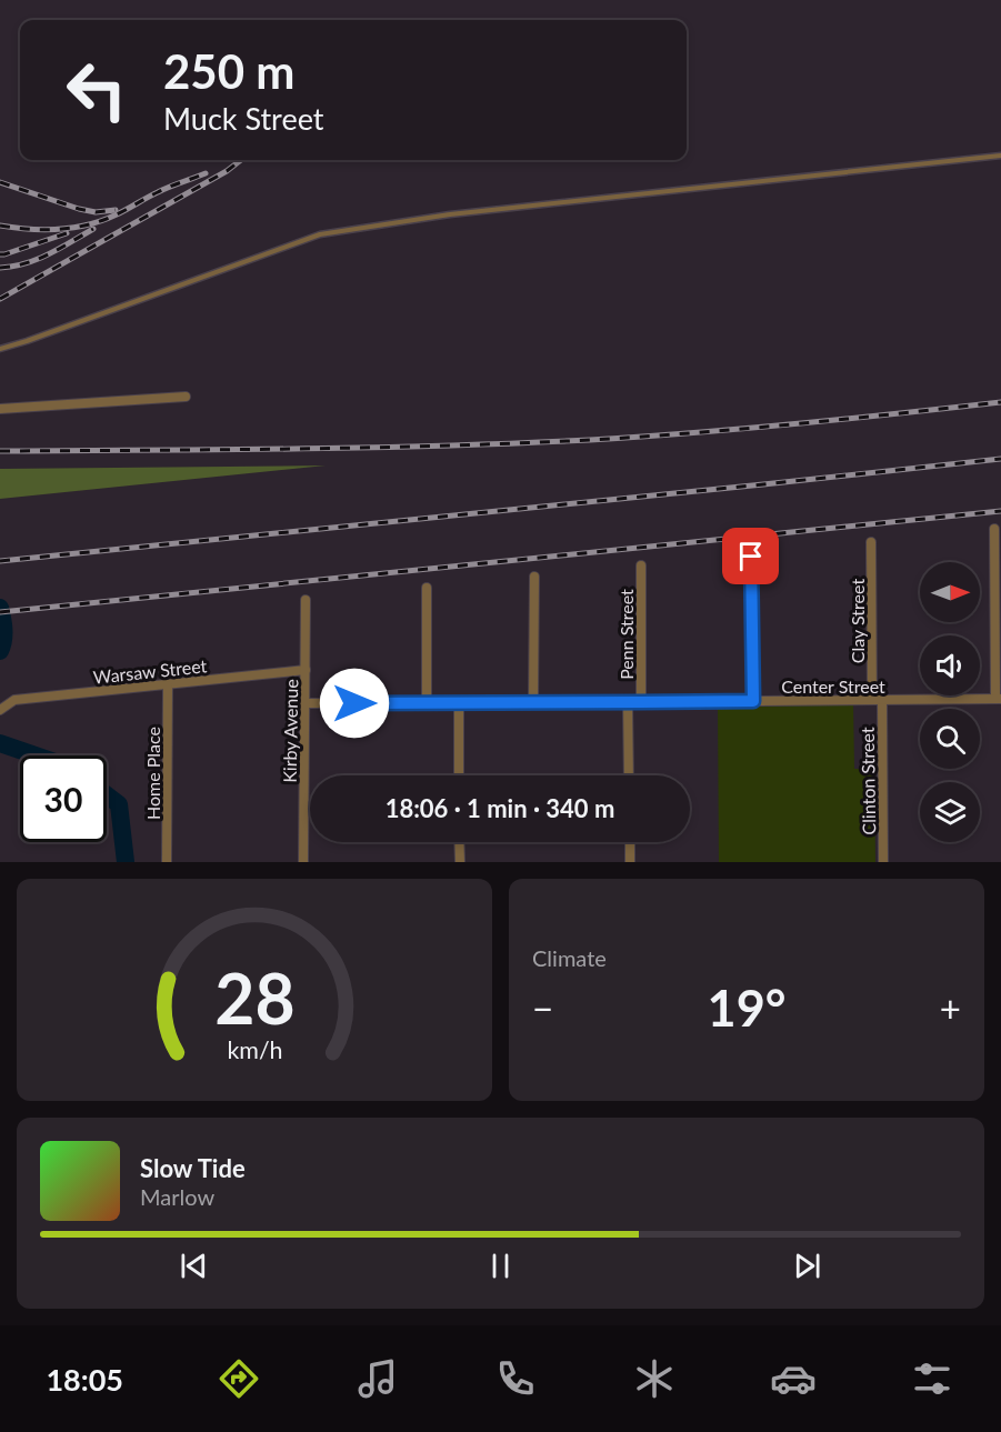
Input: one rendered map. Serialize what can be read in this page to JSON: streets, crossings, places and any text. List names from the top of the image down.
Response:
{
  "streets": {
    "street": [
      "Clay Street",
      "Penn Street",
      "Warsaw Street",
      "Center Street",
      "Kirby Avenue",
      "Home Place",
      "Clinton Street"
    ]
  },
  "crossings": [
    ["Clay Street", "Center Street"],
    ["Clay Street", "Clinton Street"],
    ["Penn Street", "Center Street"],
    ["Warsaw Street", "Kirby Avenue"],
    ["Warsaw Street", "Home Place"],
    ["Center Street", "Kirby Avenue"],
    ["Center Street", "Clinton Street"]
  ],
  "north": "right",
  "page": {
    "turn": ["250 m", "Muck Street"],
    "limit": "30",
    "trip": "18:06 · 1 min · 340 m",
    "tile": "Climate",
    "heat": ["−", "19°", "+"],
    "song": ["Slow Tide", "Marlow"],
    "tabs": "18:05",
    "gauge": ["28", "km/h"]
  }
}
